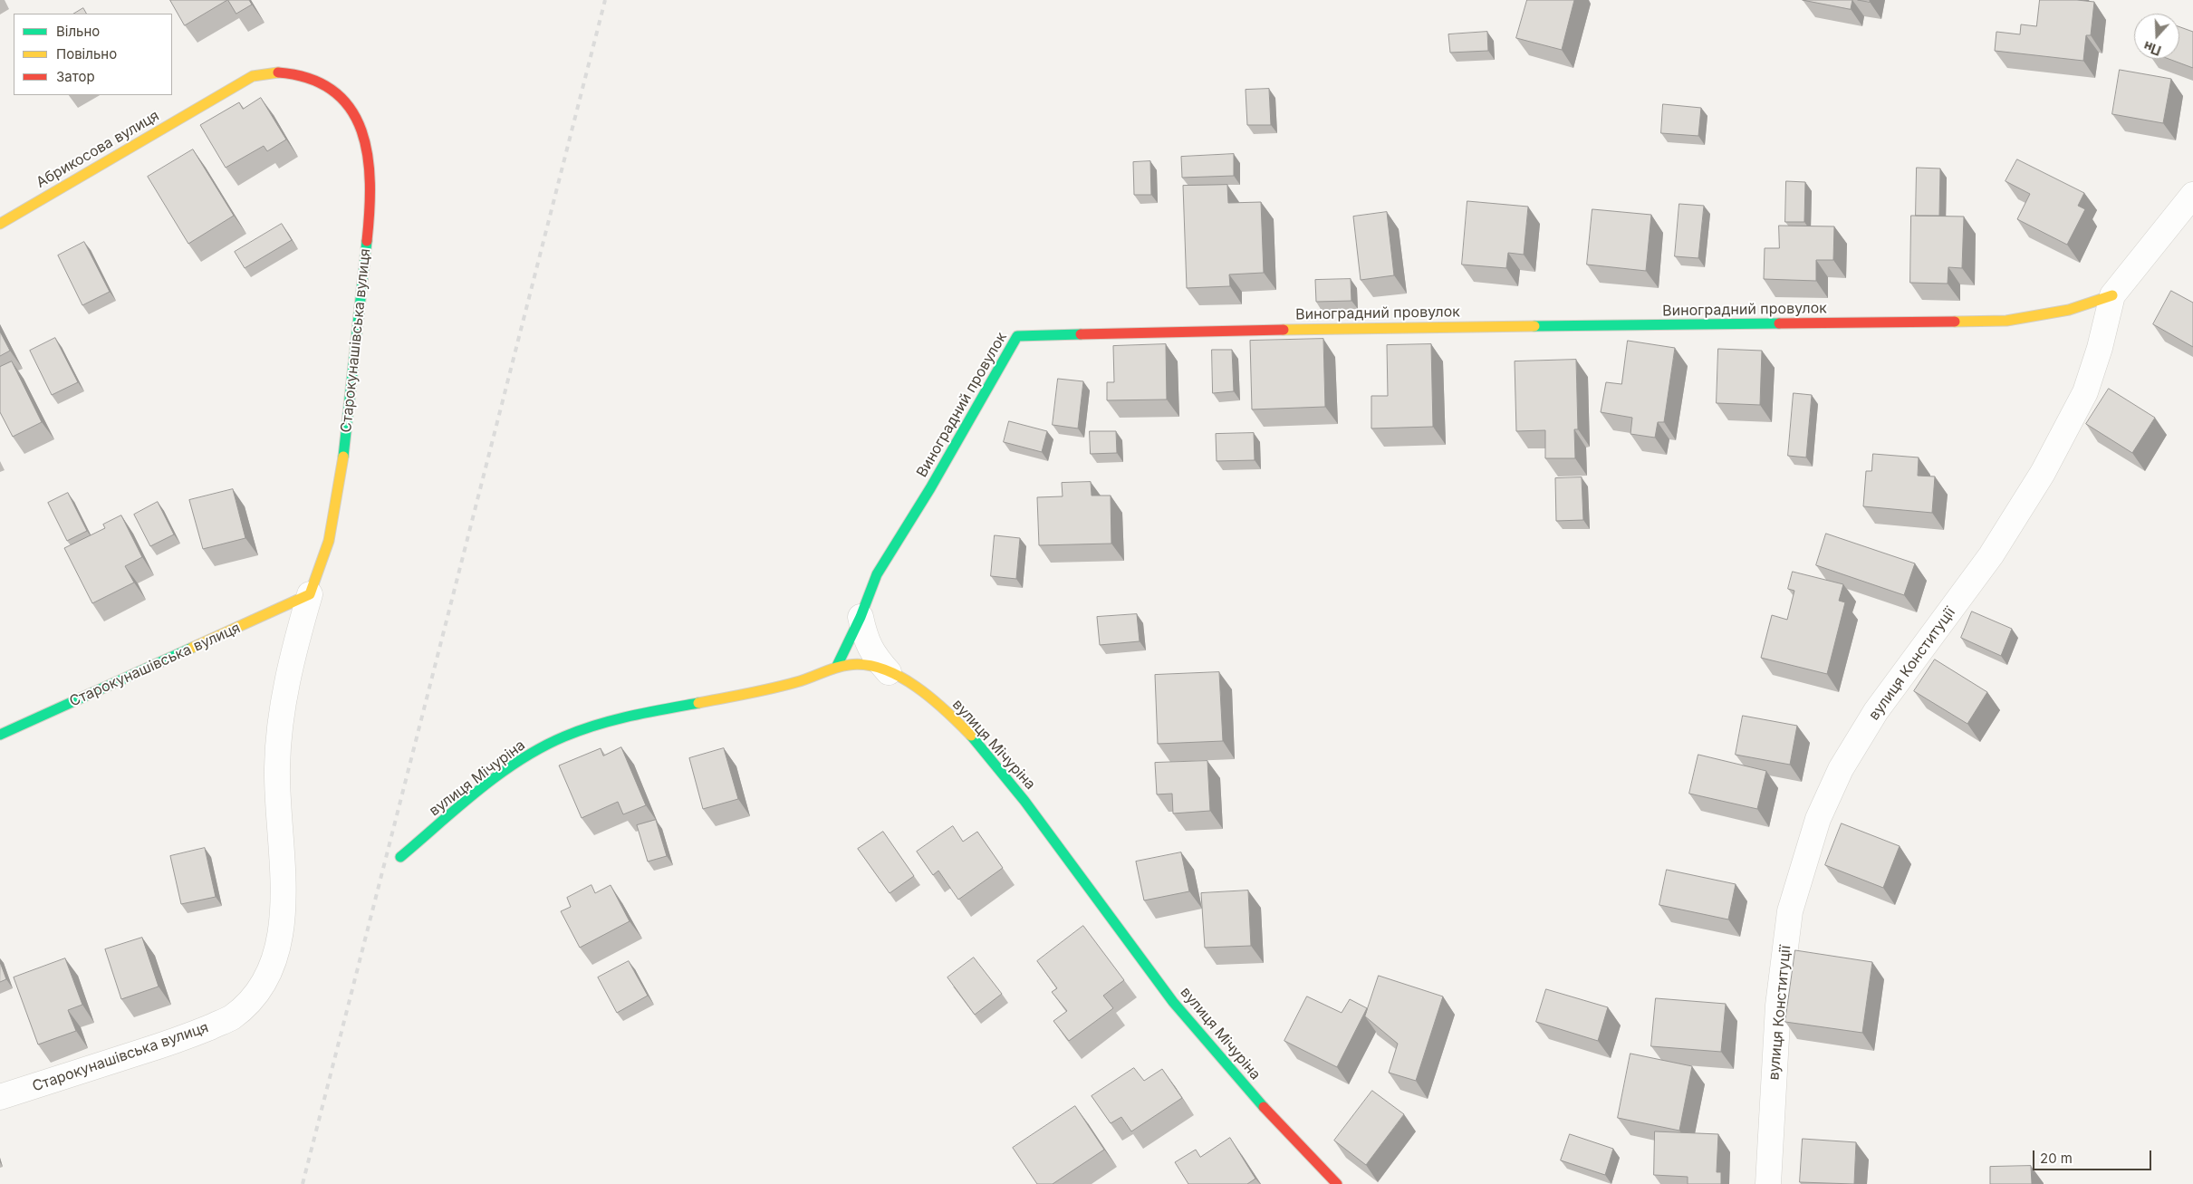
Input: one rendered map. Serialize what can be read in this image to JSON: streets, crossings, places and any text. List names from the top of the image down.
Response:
{
  "streets": {
    "street": [
      "Абрикосова вулиця",
      "Виноградний провулок",
      "Старокунашівська вулиця",
      "вулиця Конституції",
      "вулиця Мічуріна"
    ]
  },
  "crossings": [
    ["Абрикосова вулиця", "Старокунашівська вулиця"],
    ["Виноградний провулок", "вулиця Конституції"],
    ["Виноградний провулок", "вулиця Мічуріна"]
  ],
  "legend": ["Вільно", "Повільно", "Затор"],
  "scale_bar": "20 m",
  "north": "bottom"
}
